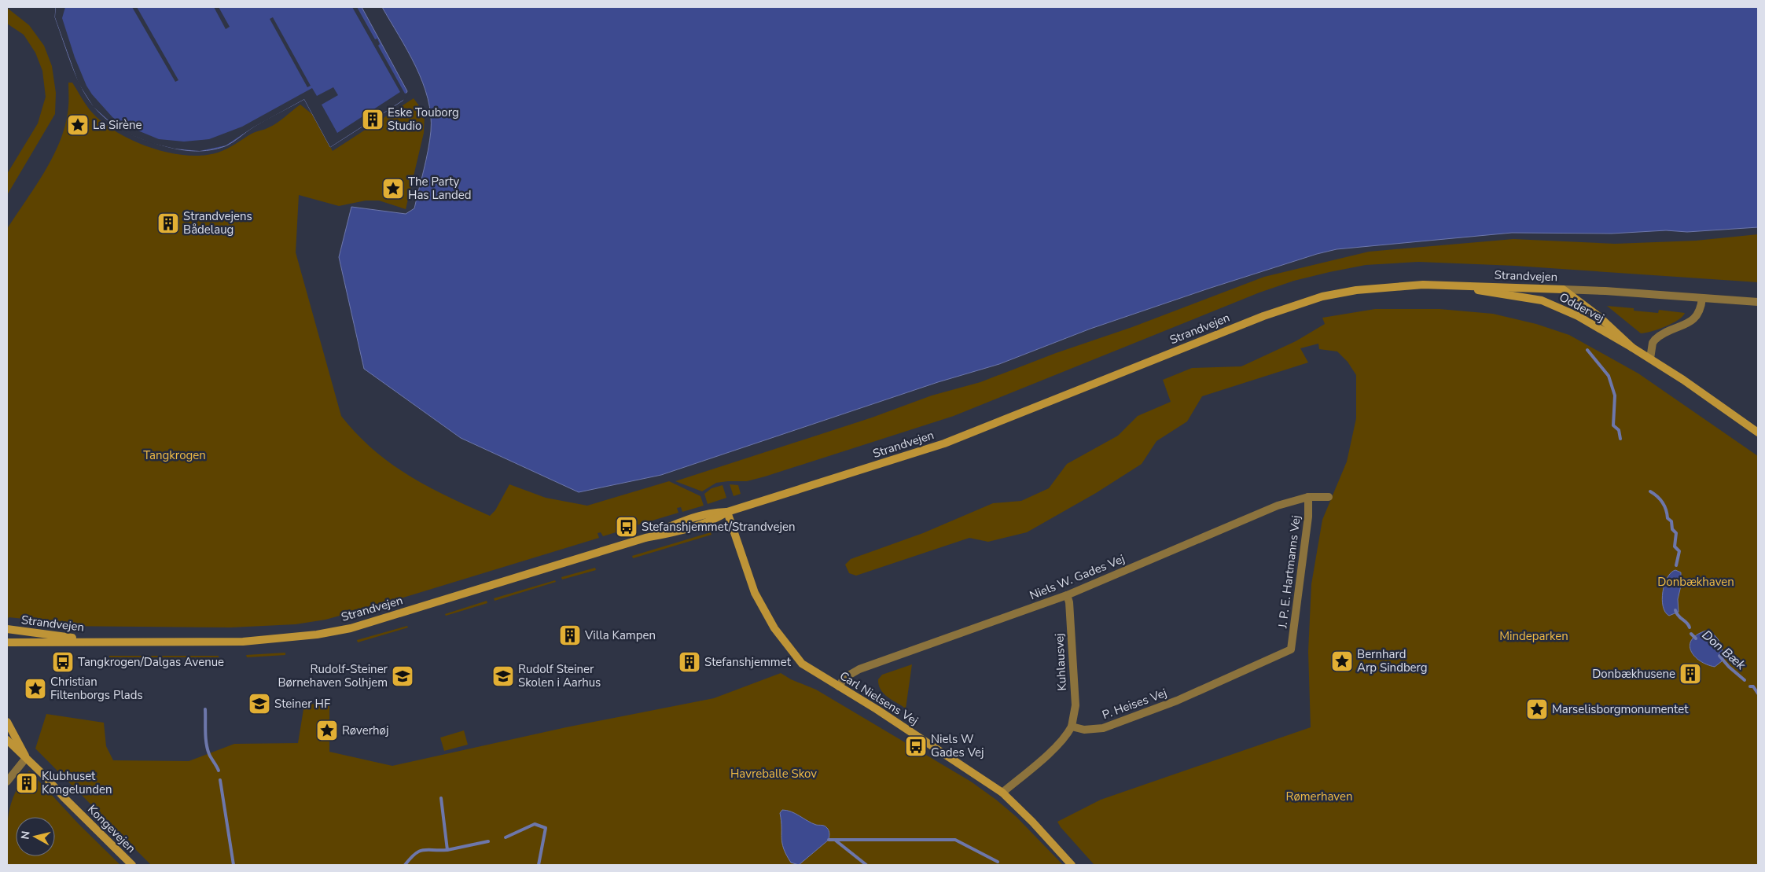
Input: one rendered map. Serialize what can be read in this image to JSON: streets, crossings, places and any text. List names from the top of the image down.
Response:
{
  "streets": {
    "street": [
      "Strandvejen",
      "Oddervej",
      "J. P. E. Hartmanns Vej",
      "Niels W. Gades Vej",
      "Kuhlausvej",
      "Carl Nielsens Vej",
      "P. Heises Vej",
      "Kongevejen"
    ]
  },
  "crossings": [
    ["Strandvejen", "Oddervej"],
    ["Strandvejen", "Carl Nielsens Vej"],
    ["J. P. E. Hartmanns Vej", "Niels W. Gades Vej"],
    ["J. P. E. Hartmanns Vej", "P. Heises Vej"],
    ["Niels W. Gades Vej", "Kuhlausvej"],
    ["Niels W. Gades Vej", "Carl Nielsens Vej"],
    ["Kuhlausvej", "P. Heises Vej"]
  ],
  "water": ["Don Bæk"],
  "parks": [
    "Tangkrogen",
    "Donbækhaven",
    "Mindeparken",
    "Havreballe Skov",
    "Rømerhaven"
  ],
  "places": {
    "building": [
      "Eske Touborg Studio",
      "Strandvejens Bådelaug",
      "Villa Kampen",
      "Stefanshjemmet",
      "Donbækhusene",
      "Klubhuset Kongelunden"
    ],
    "place": [
      "La Sirène",
      "The Party Has Landed",
      "Bernhard Arp Sindberg",
      "Christian Filtenborgs Plads",
      "Marselisborgmonumentet",
      "Røverhøj"
    ],
    "bus stop": ["Stefanshjemmet/Strandvejen", "Tangkrogen/Dalgas Avenue", "Niels W Gades Vej"],
    "school or university": ["Rudolf-Steiner Børnehaven Solhjem", "Rudolf Steiner Skolen i Aarhus", "Steiner HF"]
  },
  "north": "left"
}
